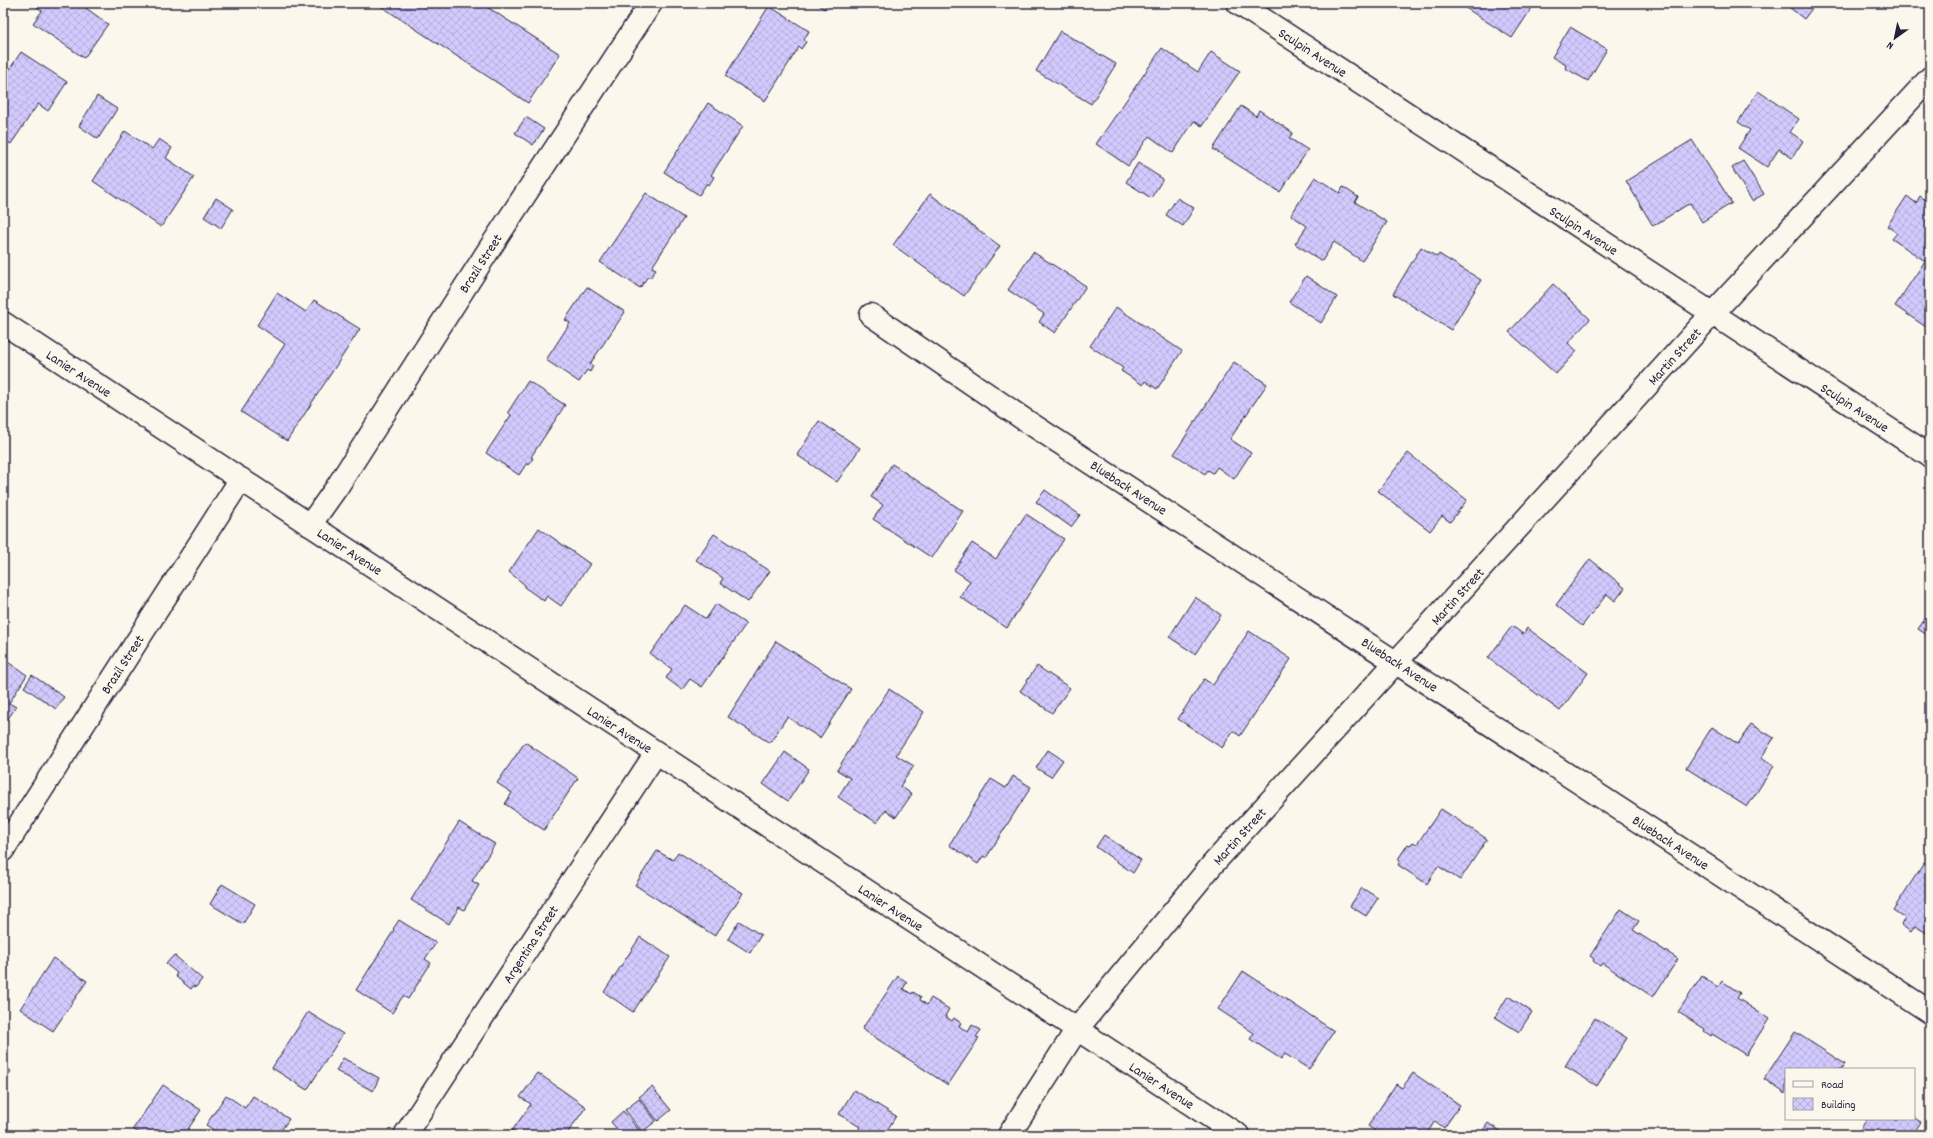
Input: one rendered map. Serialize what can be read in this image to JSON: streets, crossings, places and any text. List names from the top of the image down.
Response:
{
  "streets": {
    "street": [
      "Sculpin Avenue",
      "Brazil Street",
      "Martin Street",
      "Lanier Avenue",
      "Blueback Avenue",
      "Argentina Street"
    ]
  },
  "crossings": [
    ["Sculpin Avenue", "Martin Street"],
    ["Brazil Street", "Lanier Avenue"],
    ["Martin Street", "Lanier Avenue"],
    ["Martin Street", "Blueback Avenue"],
    ["Lanier Avenue", "Argentina Street"]
  ],
  "legend": ["Road", "Building"],
  "north": "bottom left"
}
